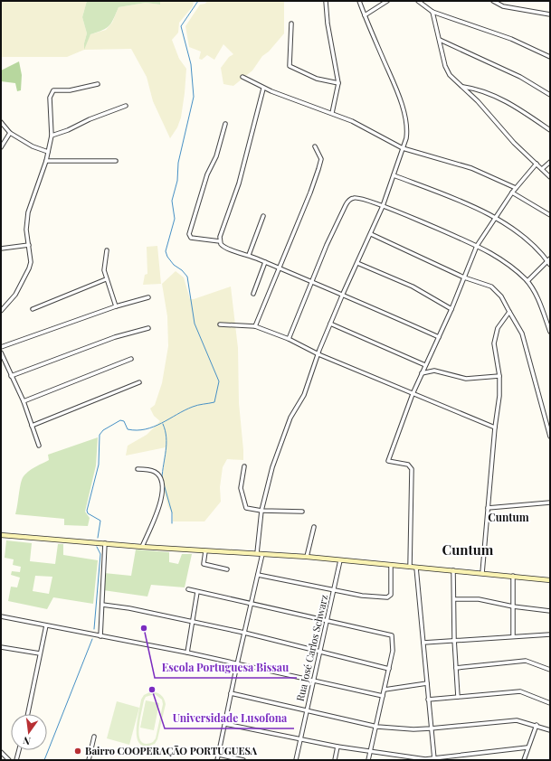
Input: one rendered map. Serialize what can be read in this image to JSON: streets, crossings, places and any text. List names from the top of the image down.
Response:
{
  "streets": {
    "street": ["Rua José Carlos Schwarz"]
  },
  "districts": ["Cuntum", "Cuntum"],
  "places": ["Escola Portuguesa Bissau", "Universidade Lusofona", "Bairro COOPERAÇÃO PORTUGUESA"],
  "north": "bottom"
}
